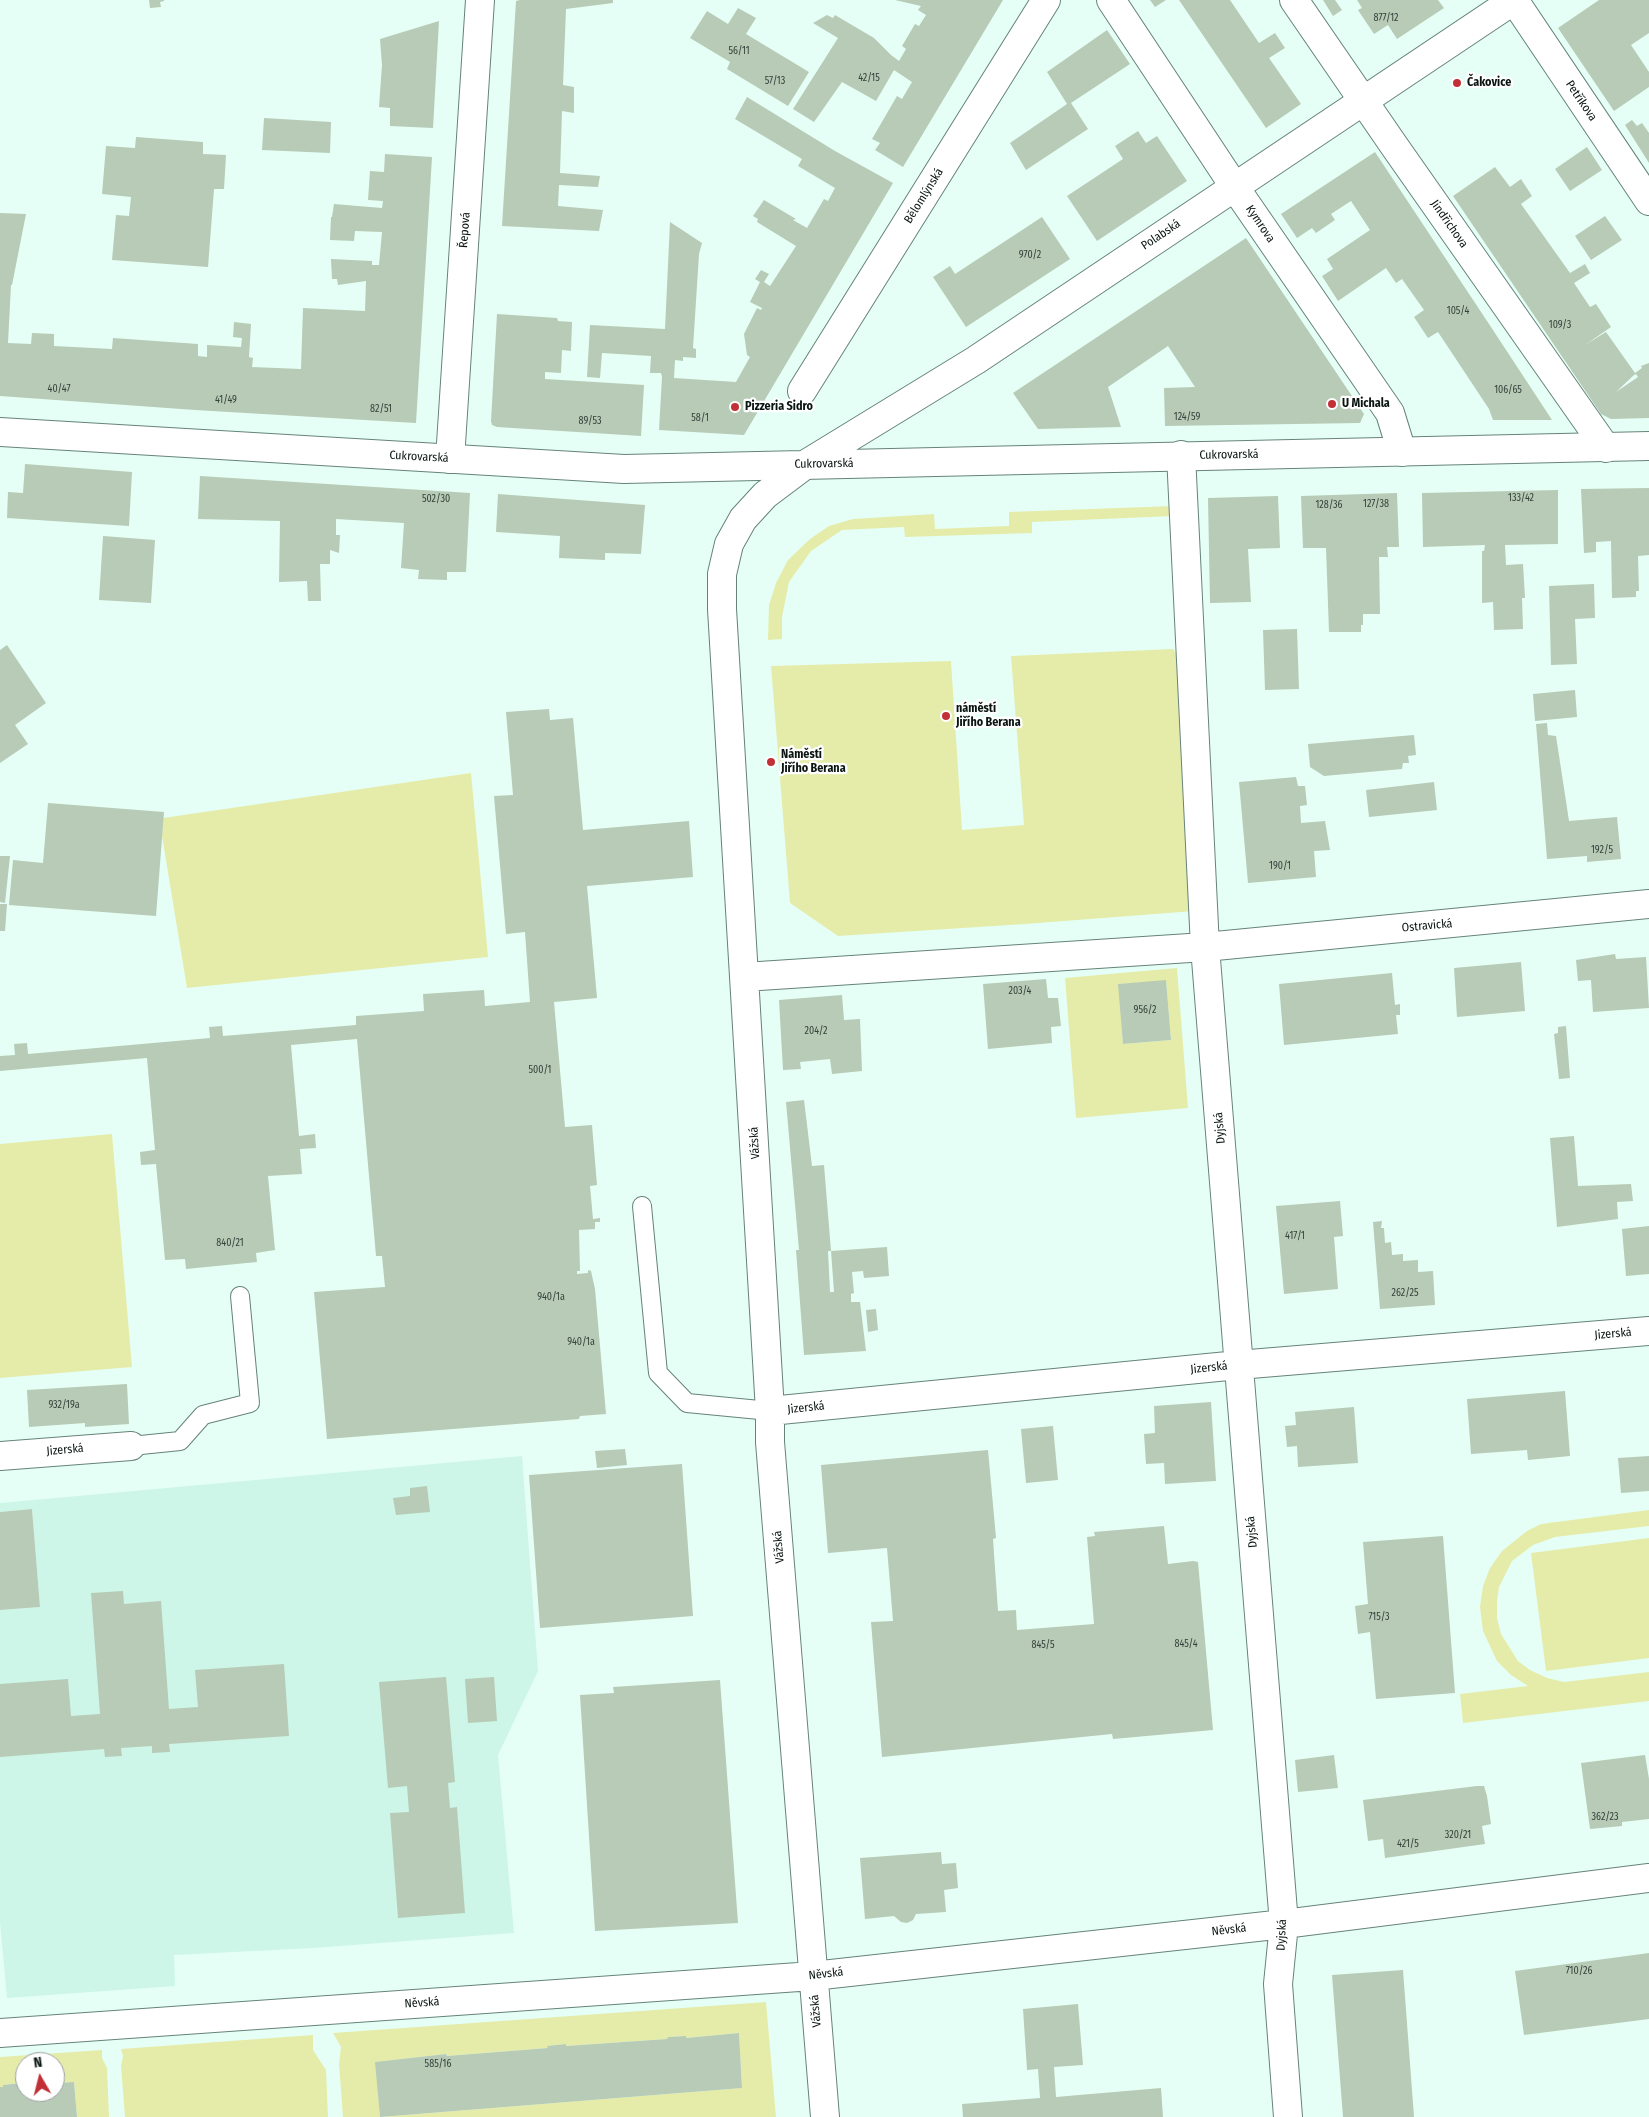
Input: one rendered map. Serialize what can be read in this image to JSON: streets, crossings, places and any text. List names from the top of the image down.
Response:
{
  "streets": {
    "street": [
      "Petříkova",
      "Bělomlýnská",
      "Kymrova",
      "Jindřichova",
      "Řepová",
      "Polabská",
      "Cukrovarská",
      "Ostravická",
      "Dyjská",
      "Vážská",
      "Jizerská",
      "Něvská"
    ]
  },
  "crossings": [
    ["Petříkova", "Polabská"],
    ["Kymrova", "Polabská"],
    ["Kymrova", "Cukrovarská"],
    ["Jindřichova", "Polabská"],
    ["Jindřichova", "Cukrovarská"],
    ["Řepová", "Cukrovarská"],
    ["Polabská", "Cukrovarská"],
    ["Ostravická", "Dyjská"],
    ["Dyjská", "Jizerská"],
    ["Dyjská", "Něvská"],
    ["Vážská", "Jizerská"],
    ["Vážská", "Něvská"]
  ],
  "places": [
    "Čakovice",
    "U Michala",
    "Pizzeria Sidro",
    "náměstí Jiřího Berana",
    "Náměstí Jiřího Berana"
  ],
  "house_numbers": [
    "877/12",
    "56/11",
    "42/15",
    "57/13",
    "970/2",
    "105/4",
    "109/3",
    "40/47",
    "106/65",
    "41/49",
    "82/51",
    "124/59",
    "58/1",
    "89/53",
    "133/42",
    "502/30",
    "127/38",
    "128/36",
    "192/5",
    "190/1",
    "203/4",
    "956/2",
    "204/2",
    "500/1",
    "417/1",
    "840/21",
    "262/25",
    "940/1a",
    "940/1a",
    "932/19a",
    "715/3",
    "845/4",
    "845/5",
    "362/23",
    "320/21",
    "421/5",
    "710/26",
    "585/16"
  ],
  "north": "top"
}
